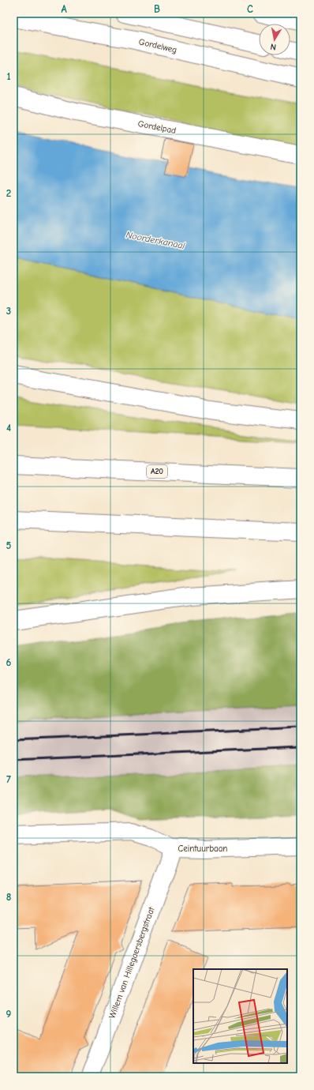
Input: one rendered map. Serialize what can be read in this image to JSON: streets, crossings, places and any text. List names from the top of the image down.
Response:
{
  "streets": {
    "main road": [
      "Gordelweg",
      "Gordelpad",
      "A20",
      "Ceintuurbaan",
      "Willem van Hillegaersbergstraat"
    ]
  },
  "crossings": [
    ["Ceintuurbaan", "Willem van Hillegaersbergstraat"]
  ],
  "water": ["Noorderkanaal"],
  "north": "bottom",
  "grid": {
    "columns": ["A", "B", "C"],
    "rows": [
      "1",
      "2",
      "3",
      "4",
      "5",
      "6",
      "7",
      "8",
      "9"
    ]
  }
}
